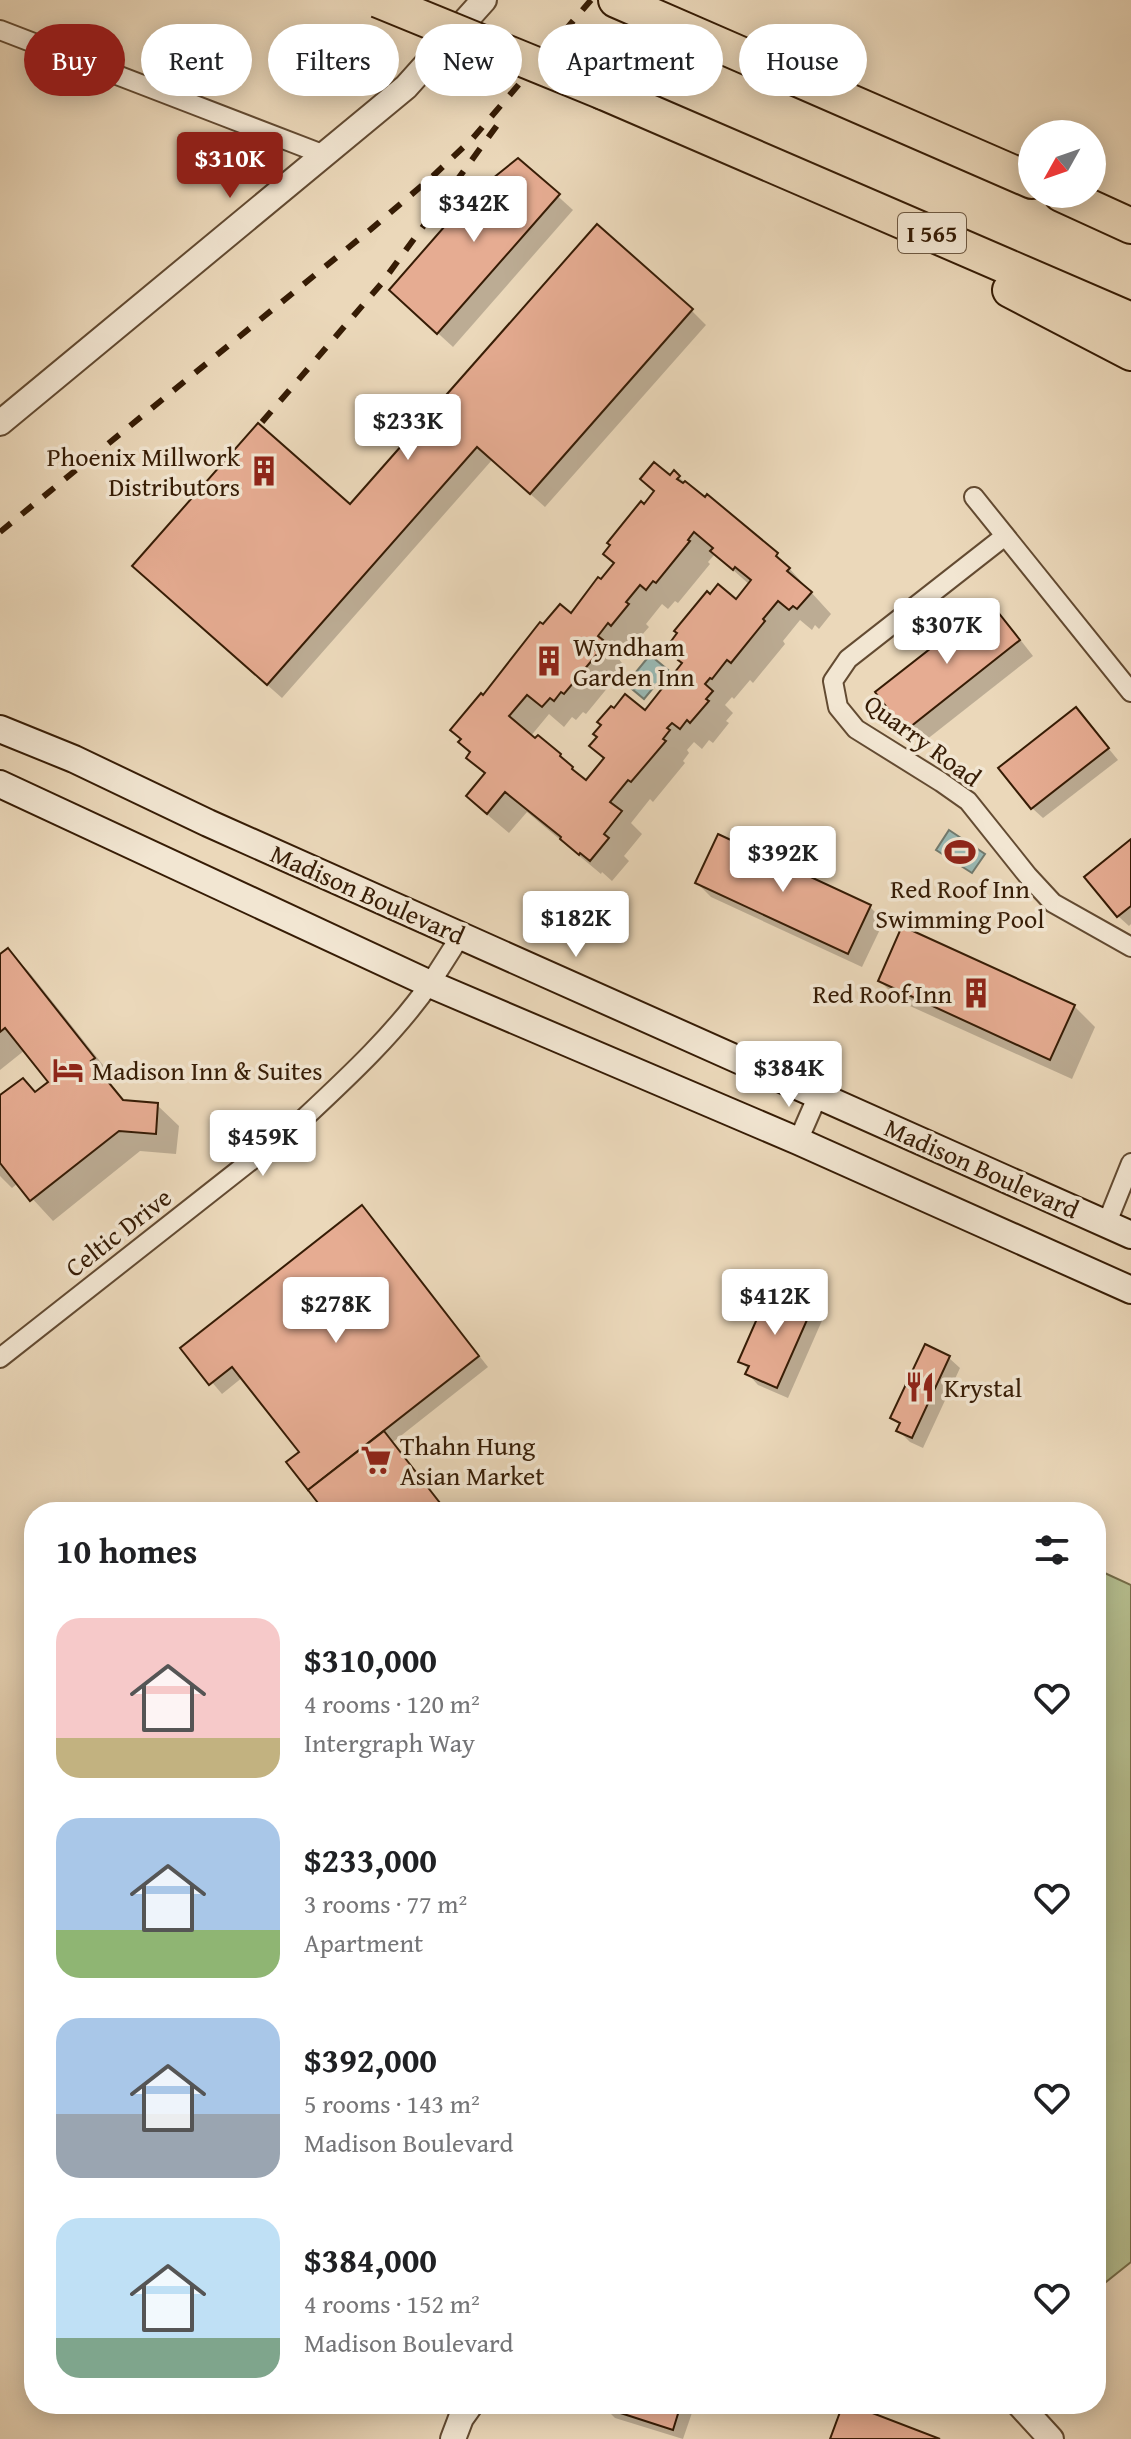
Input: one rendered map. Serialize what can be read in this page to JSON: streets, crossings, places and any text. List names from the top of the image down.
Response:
{
  "streets": {
    "highway": ["I 565"],
    "main road": ["Madison Boulevard"],
    "street": ["Quarry Road", "Celtic Drive"]
  },
  "crossings": [
    ["Madison Boulevard", "Celtic Drive"]
  ],
  "places": {
    "building": ["Phoenix Millwork Distributors", "Wyndham Garden Inn", "Red Roof Inn"],
    "sports": ["Red Roof Inn Swimming Pool"],
    "hotel": ["Madison Inn & Suites"],
    "restaurant": ["Krystal"],
    "supermarket": ["Thahn Hung Asian Market"]
  },
  "north": "bottom left",
  "page": {
    "chip": [
      "Buy",
      "Rent",
      "Filters",
      "New",
      "Apartment",
      "House"
    ],
    "price": [
      "$310K",
      "$342K",
      "$233K",
      "$307K",
      "$392K",
      "$182K",
      "$384K",
      "$459K",
      "$412K",
      "$278K"
    ],
    "heading": "10 homes",
    "list": [
      {
        "name": "$310,000",
        "note": "4 rooms · 120 m² · Intergraph Way"
      },
      {
        "name": "$233,000",
        "note": "3 rooms · 77 m² · Apartment"
      },
      {
        "name": "$392,000",
        "note": "5 rooms · 143 m² · Madison Boulevard"
      },
      {
        "name": "$384,000",
        "note": "4 rooms · 152 m² · Madison Boulevard"
      }
    ]
  }
}
